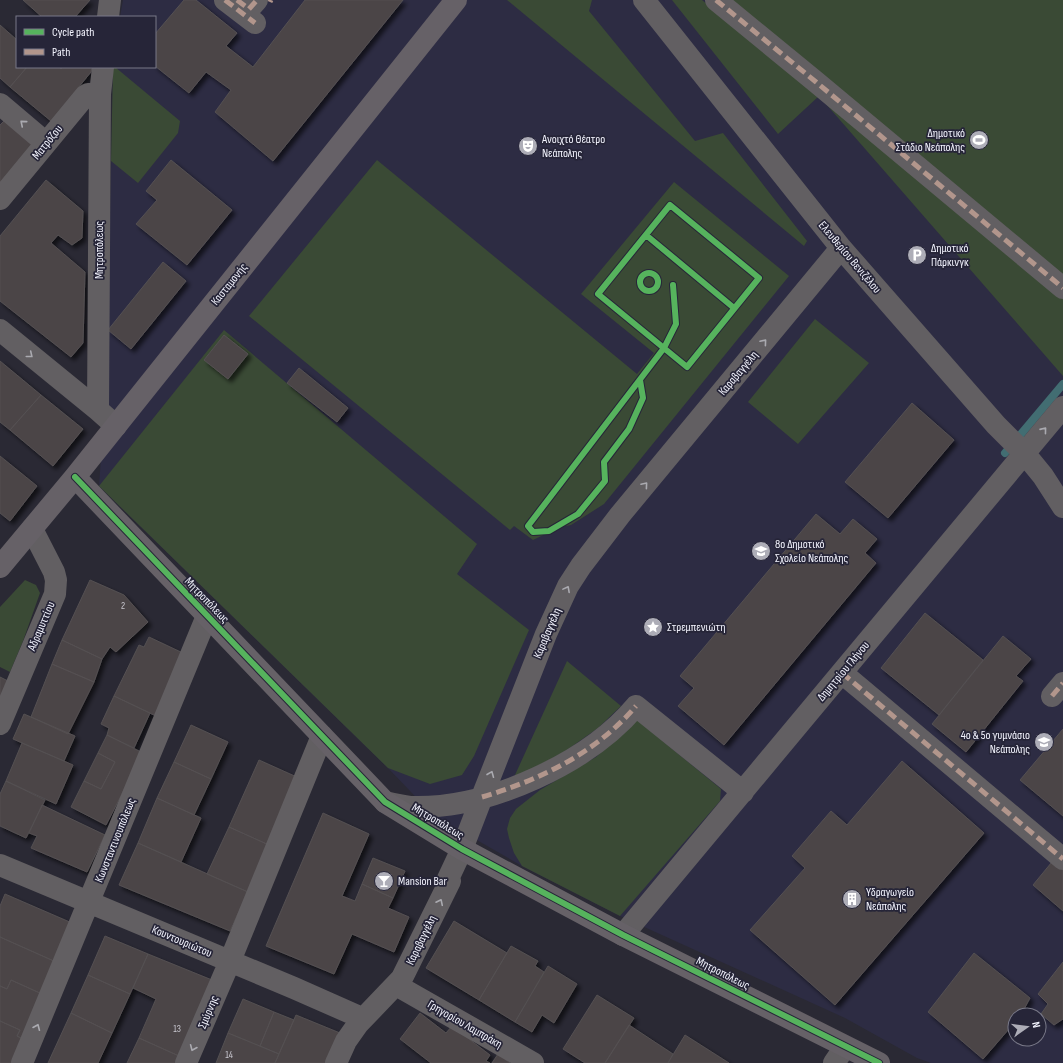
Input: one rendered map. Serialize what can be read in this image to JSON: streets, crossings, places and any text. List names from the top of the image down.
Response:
{
  "streets": {
    "street": [
      "Ματρόζου",
      "Μητροπόλεως",
      "Ελευθερίου Βενιζέλου",
      "Κασταμονής",
      "Καραβαγγέλη",
      "Αδραμυττίου",
      "Δημητρίου Γλήνου",
      "Κωνσταντινουπόλεως",
      "Κουντουριώτου",
      "Σμύρνης",
      "Γρηγορίου Λαμπράκη"
    ]
  },
  "crossings": [
    ["Ματρόζου", "Μητροπόλεως"],
    ["Μητροπόλεως", "Κασταμονής"],
    ["Μητροπόλεως", "Καραβαγγέλη"],
    ["Μητροπόλεως", "Δημητρίου Γλήνου"],
    ["Μητροπόλεως", "Κωνσταντινουπόλεως"],
    ["Μητροπόλεως", "Σμύρνης"],
    ["Ελευθερίου Βενιζέλου", "Καραβαγγέλη"],
    ["Ελευθερίου Βενιζέλου", "Δημητρίου Γλήνου"],
    ["Κασταμονής", "Αδραμυττίου"],
    ["Καραβαγγέλη", "Κουντουριώτου"],
    ["Καραβαγγέλη", "Γρηγορίου Λαμπράκη"],
    ["Κωνσταντινουπόλεως", "Κουντουριώτου"],
    ["Κουντουριώτου", "Σμύρνης"]
  ],
  "one_way": ["Καραβαγγέλη", "Κωνσταντινουπόλεως"],
  "places": {
    "sports": ["Δημοτικό Στάδιο Νεάπολης"],
    "theatre": ["Ανοιχτό Θέατρο Νεάπολης"],
    "parking": ["Δημοτικό Πάρκινγκ"],
    "school or university": ["8ο Δημοτικό Σχολείο Νεάπολης", "4ο & 5ο γυμνάσιο Νεάπολης"],
    "place": ["Στρεμπενιώτη"],
    "bar": ["Mansion Bar"],
    "building": ["Υδραγωγείο Νεάπολης"]
  },
  "house_numbers": ["2", "13", "14"],
  "legend": ["Cycle path", "Path"],
  "north": "right"
}
